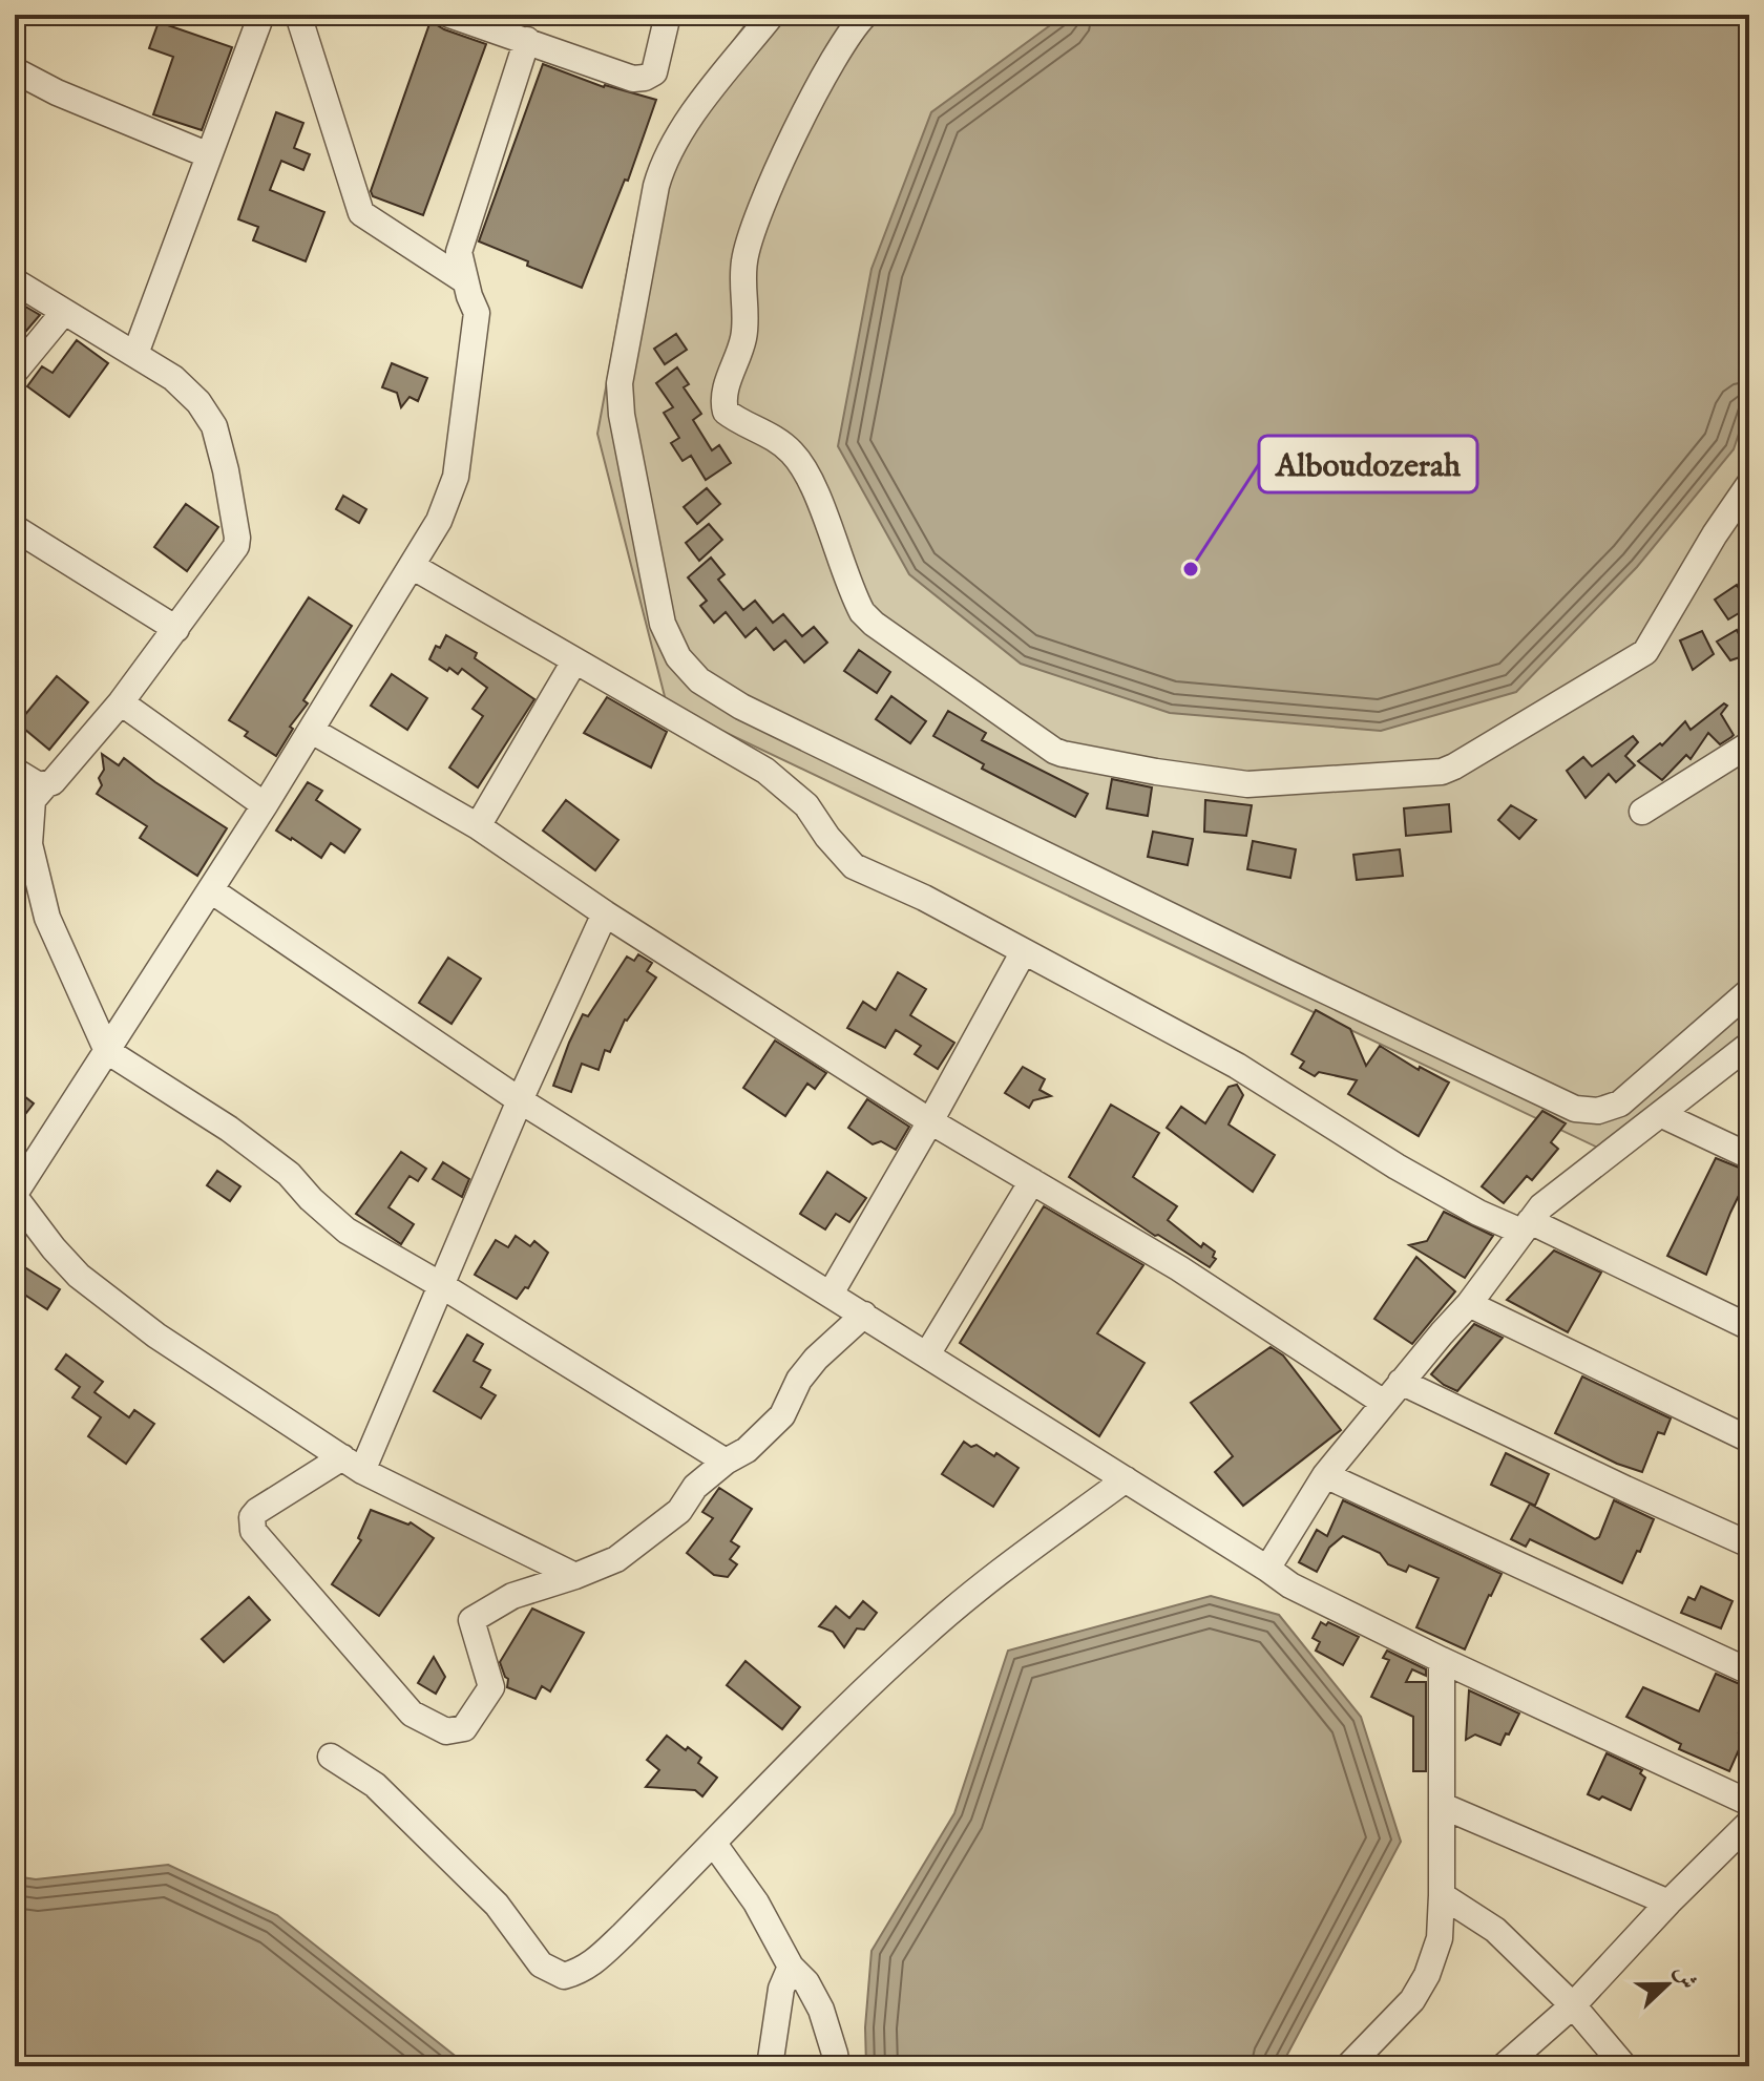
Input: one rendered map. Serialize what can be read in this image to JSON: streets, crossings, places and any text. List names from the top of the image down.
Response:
{
  "places": ["Alboudozerah"],
  "north": "right"
}
